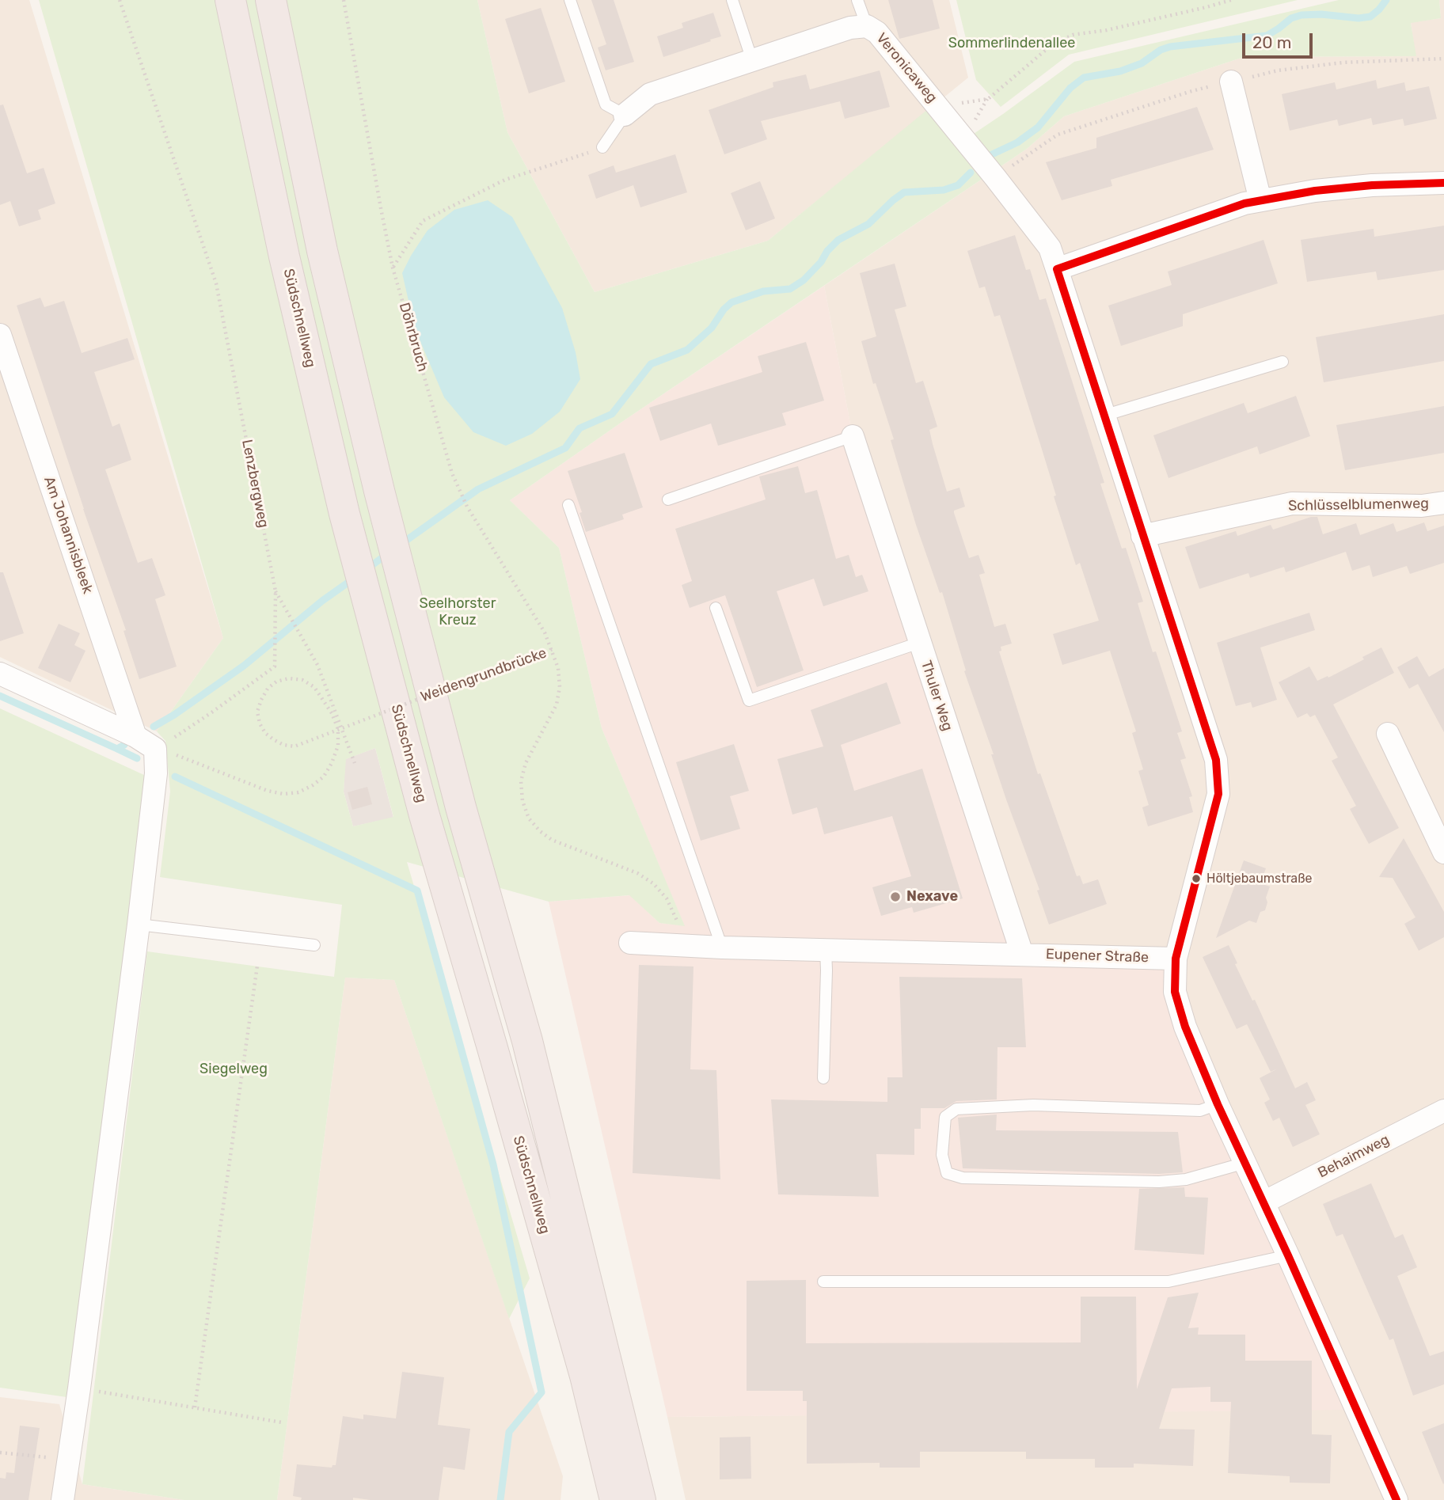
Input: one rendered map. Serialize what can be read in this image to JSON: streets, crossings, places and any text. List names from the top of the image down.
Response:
{
  "streets": {
    "highway": ["Südschnellweg"],
    "street": [
      "Veronicaweg",
      "Schlüsselblumenweg",
      "Am Johannisbleek",
      "Thuler Weg",
      "Eupener Straße",
      "Behaimweg"
    ],
    "path": ["Döhrbruch", "Lenzbergweg", "Weidengrundbrücke"]
  },
  "crossings": [
    ["Döhrbruch", "Weidengrundbrücke"],
    ["Lenzbergweg", "Weidengrundbrücke"],
    ["Weidengrundbrücke", "Eupener Straße"],
    ["Thuler Weg", "Eupener Straße"]
  ],
  "parks": ["Sommerlindenallee", "Seelhorster Kreuz", "Siegelweg"],
  "places": ["Höltjebaumstraße", "Nexave"],
  "scale_bar": "20 m"
}
